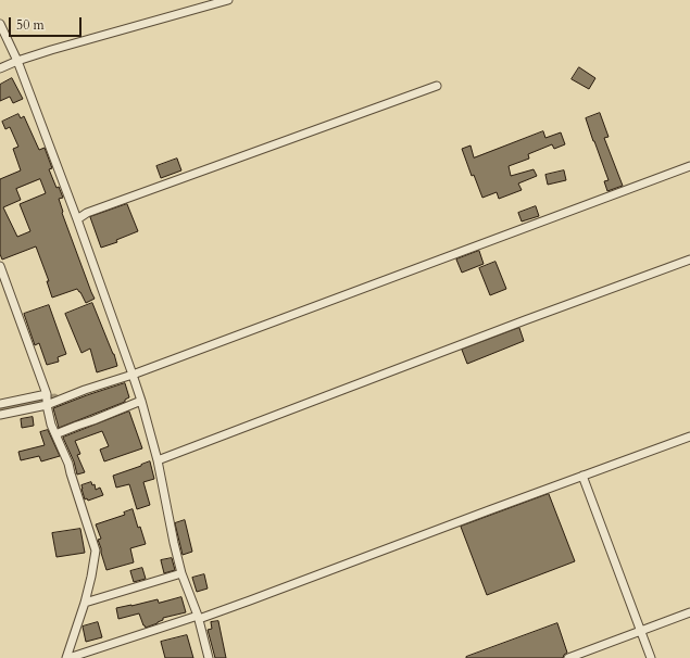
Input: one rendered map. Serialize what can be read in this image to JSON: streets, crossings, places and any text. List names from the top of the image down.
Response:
{
  "scale_bar": "50 m"
}
